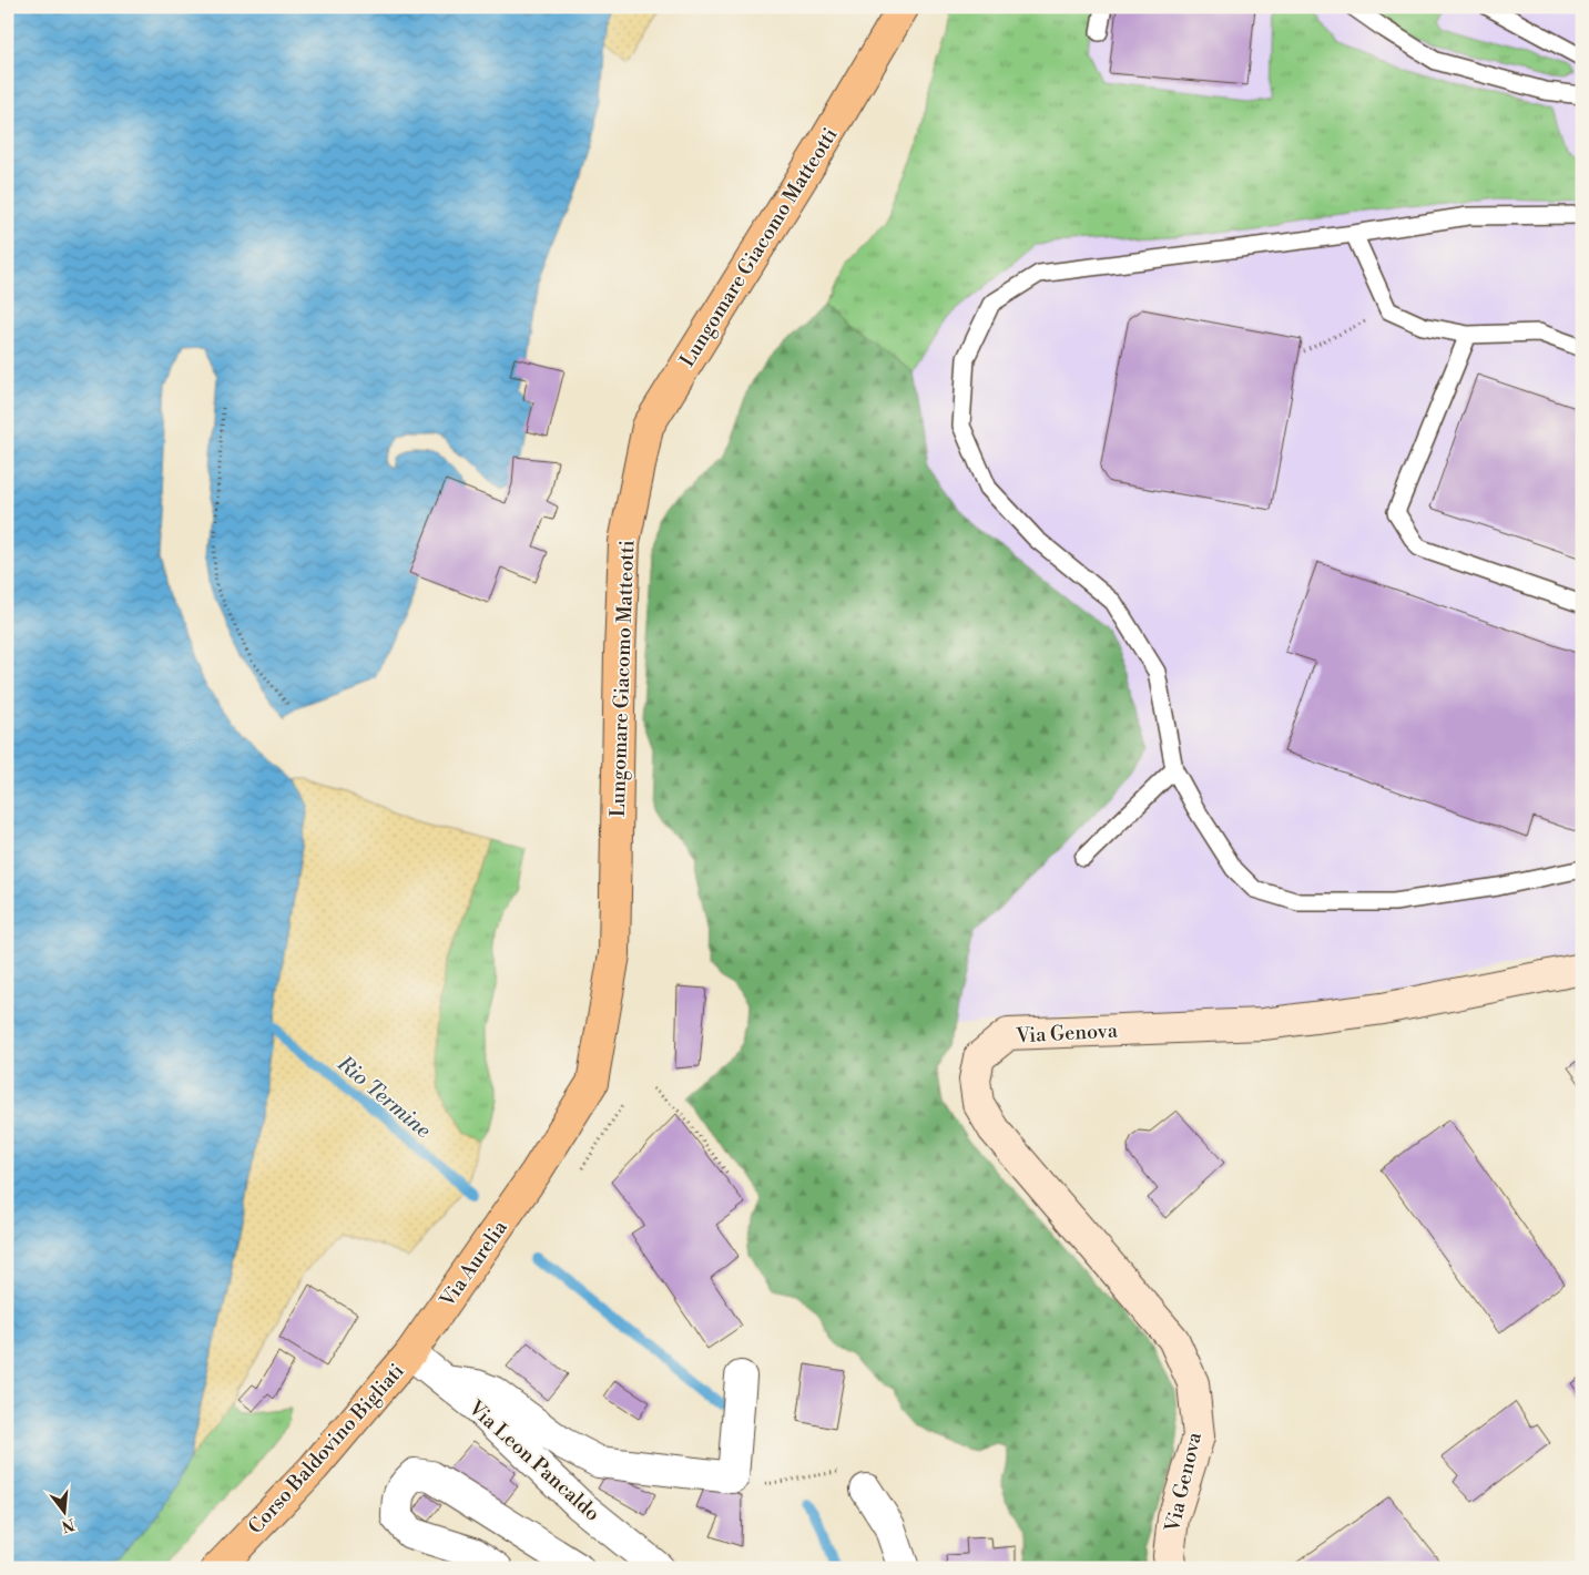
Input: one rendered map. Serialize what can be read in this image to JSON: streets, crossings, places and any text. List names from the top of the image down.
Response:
{
  "streets": {
    "main road": ["Lungomare Giacomo Matteotti", "Via Aurelia", "Corso Baldovino Bigliati"],
    "street": ["Via Genova", "Via Leon Pancaldo"]
  },
  "crossings": [
    ["Lungomare Giacomo Matteotti", "Via Aurelia"],
    ["Via Aurelia", "Corso Baldovino Bigliati"],
    ["Via Aurelia", "Via Leon Pancaldo"],
    ["Corso Baldovino Bigliati", "Via Leon Pancaldo"]
  ],
  "water": ["Rio Termine"],
  "north": "bottom"
}
